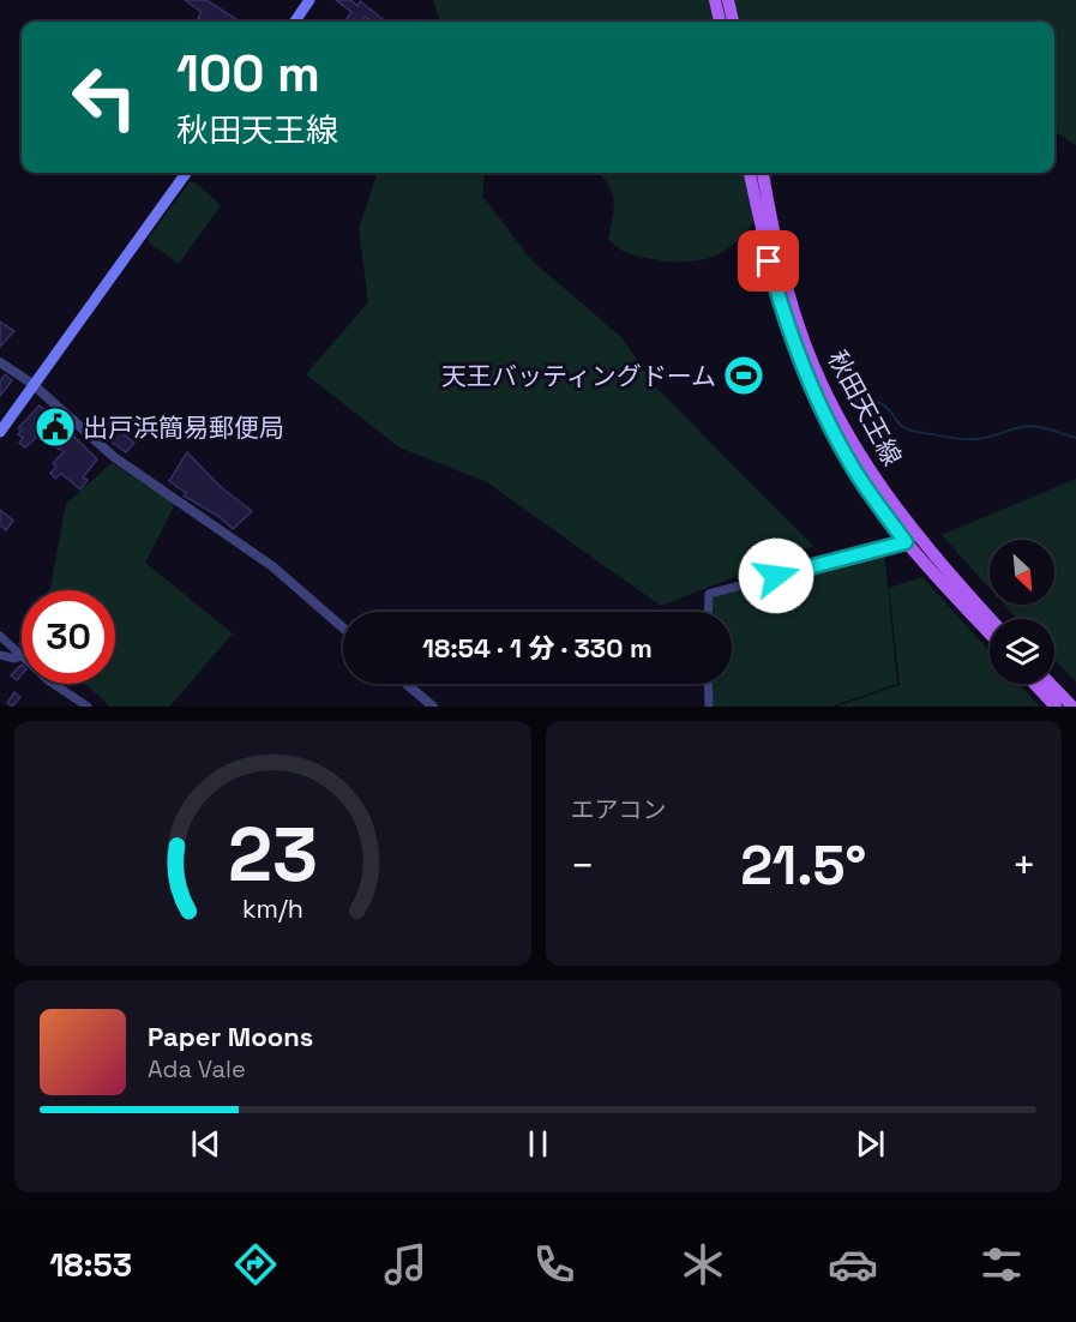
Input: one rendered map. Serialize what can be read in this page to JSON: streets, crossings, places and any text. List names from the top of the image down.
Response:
{
  "streets": {
    "main road": ["秋田天王線"]
  },
  "places": {
    "sports": ["天王バッティングドーム"],
    "public building": ["出戸浜簡易郵便局"]
  },
  "north": "bottom right",
  "page": {
    "turn": ["100 m", "秋田天王線"],
    "limit": "30",
    "trip": "18:54 · 1 分 · 330 m",
    "tile": "エアコン",
    "heat": ["−", "21.5°", "+"],
    "song": ["Paper Moons", "Ada Vale"],
    "tabs": "18:53",
    "gauge": ["23", "km/h"]
  }
}
